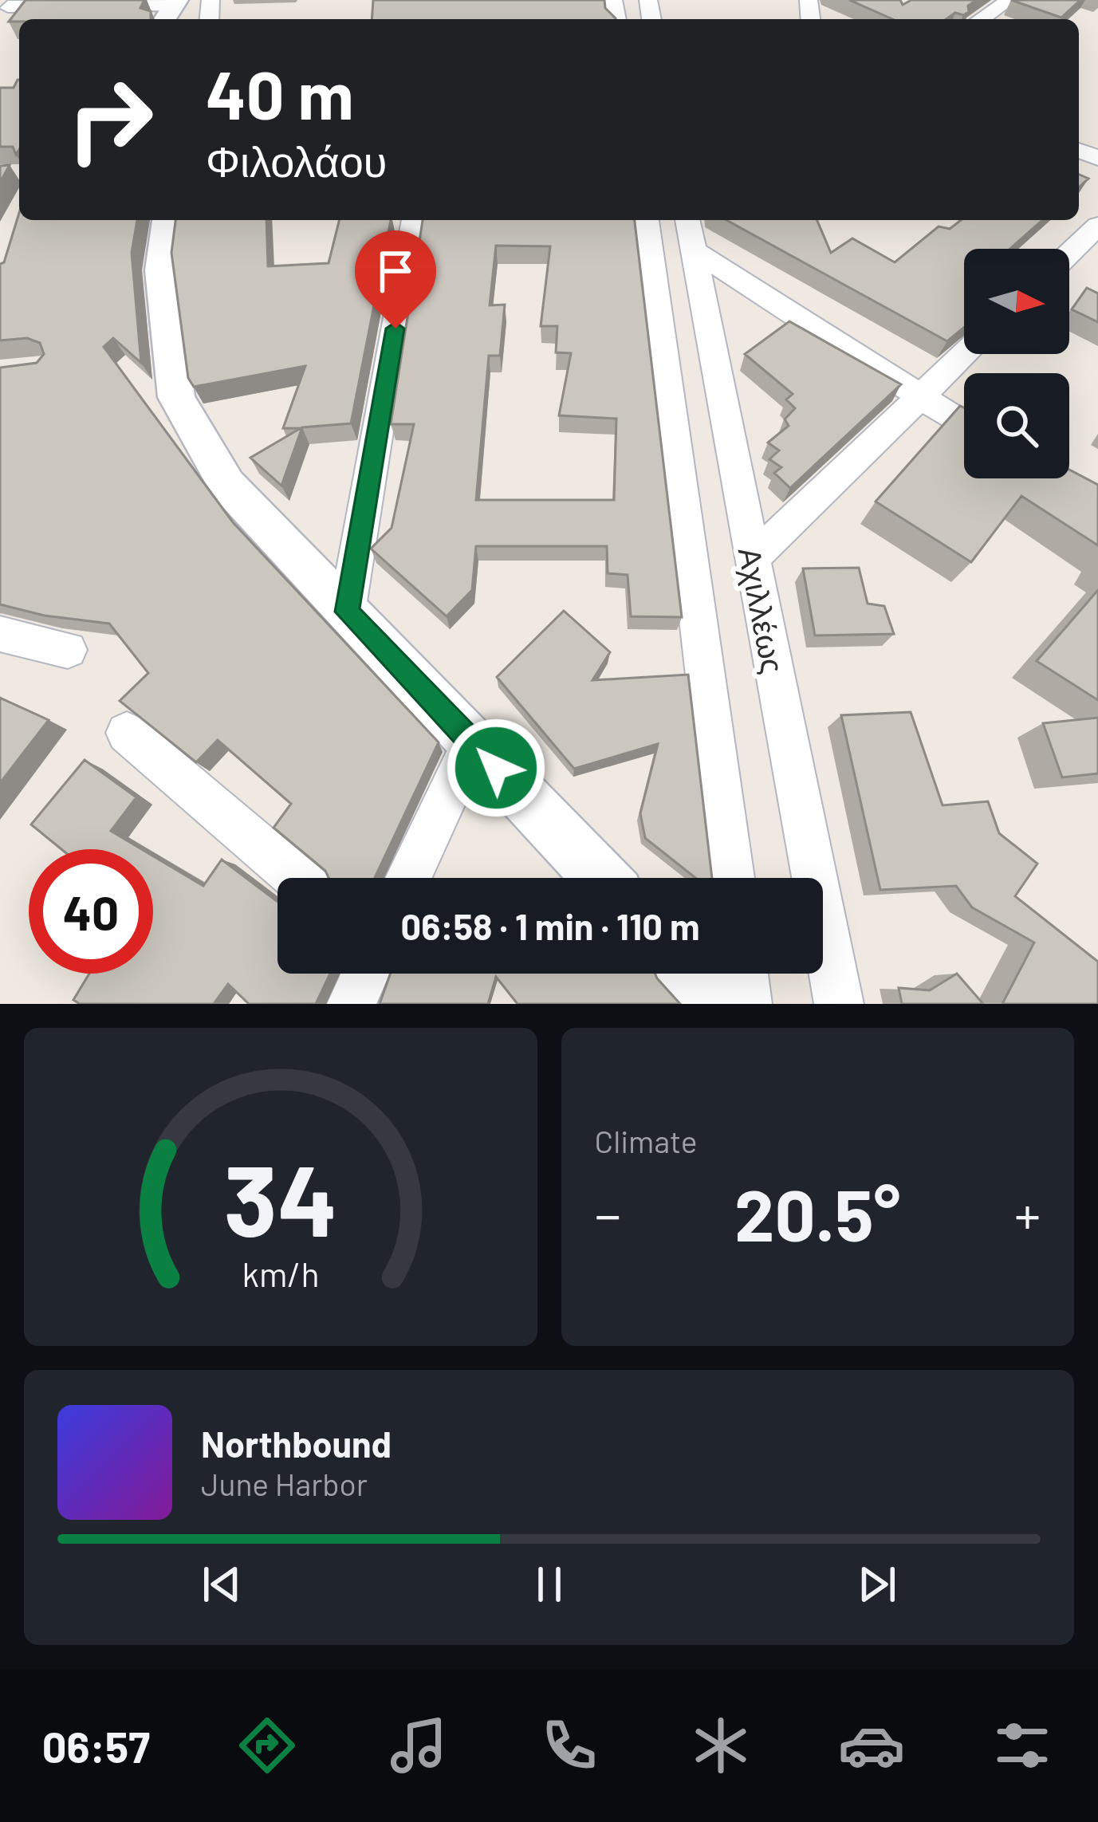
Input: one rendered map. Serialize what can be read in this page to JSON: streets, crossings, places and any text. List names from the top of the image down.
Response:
{
  "streets": {
    "street": ["Αχιλλέως"]
  },
  "north": "right",
  "page": {
    "turn": ["40 m", "Φιλολάου"],
    "limit": "40",
    "trip": "06:58 · 1 min · 110 m",
    "tile": "Climate",
    "heat": ["−", "20.5°", "+"],
    "song": ["Northbound", "June Harbor"],
    "tabs": "06:57",
    "gauge": ["34", "km/h"]
  }
}
